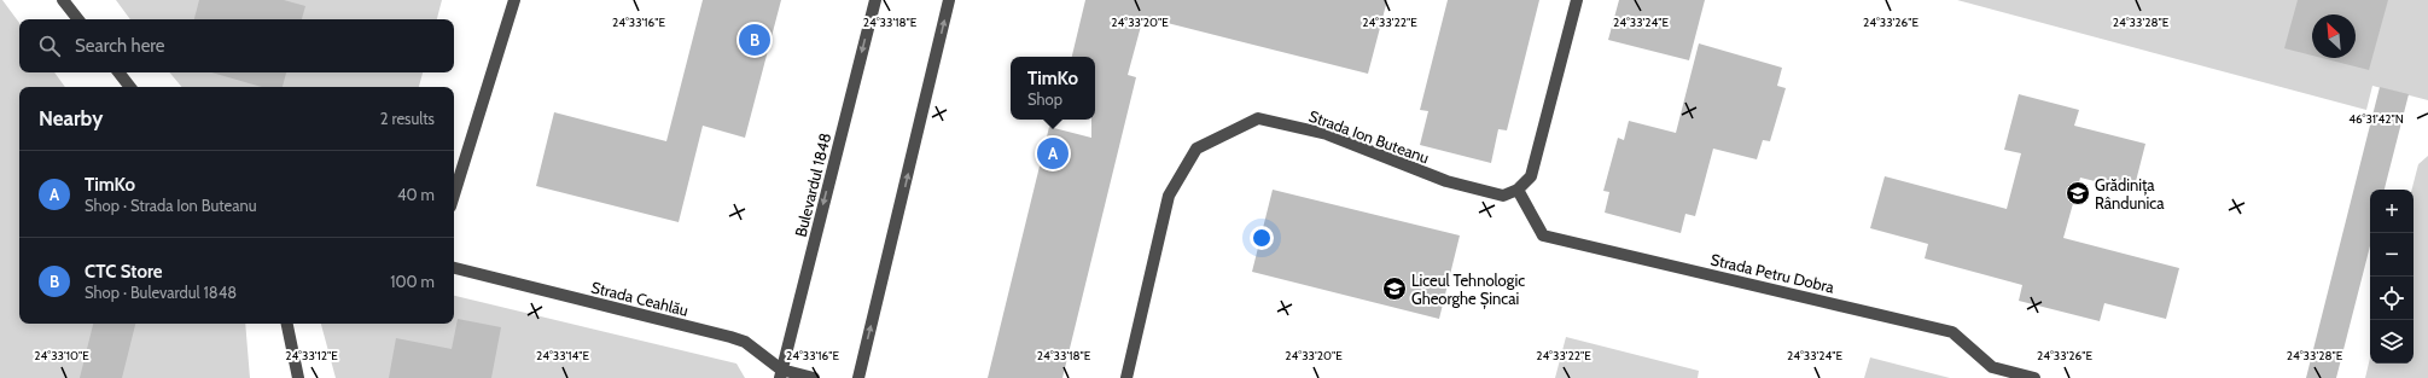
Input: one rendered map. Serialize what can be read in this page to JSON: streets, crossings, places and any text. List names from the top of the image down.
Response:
{
  "streets": {
    "street": [
      "Strada Ion Buteanu",
      "Bulevardul 1848",
      "Strada Petru Dobra",
      "Strada Ceahlău"
    ]
  },
  "crossings": [
    ["Strada Ion Buteanu", "Strada Petru Dobra"],
    ["Bulevardul 1848", "Strada Ceahlău"]
  ],
  "places": {
    "school or university": ["Grădinița Rândunica", "Liceul Tehnologic Gheorghe Șincai"]
  },
  "north": "top left",
  "page": {
    "search": "Search here",
    "pins": ["B", "A"],
    "popup": ["TimKo", "Shop"],
    "heading": ["Nearby", "2 results"],
    "list": [
      {
        "mark": "A",
        "name": "TimKo",
        "note": "Shop · Strada Ion Buteanu",
        "value": "40 m"
      },
      {
        "mark": "B",
        "name": "CTC Store",
        "note": "Shop · Bulevardul 1848",
        "value": "100 m"
      }
    ],
    "map_buttons": ["+", "−"]
  },
  "coordinates": [
    "24°33'16\"E",
    "24°33'18\"E",
    "24°33'20\"E",
    "24°33'22\"E",
    "24°33'24\"E",
    "24°33'26\"E",
    "24°33'28\"E",
    "46°31'42\"N",
    "24°33'10\"E",
    "24°33'12\"E",
    "24°33'14\"E"
  ]
}
